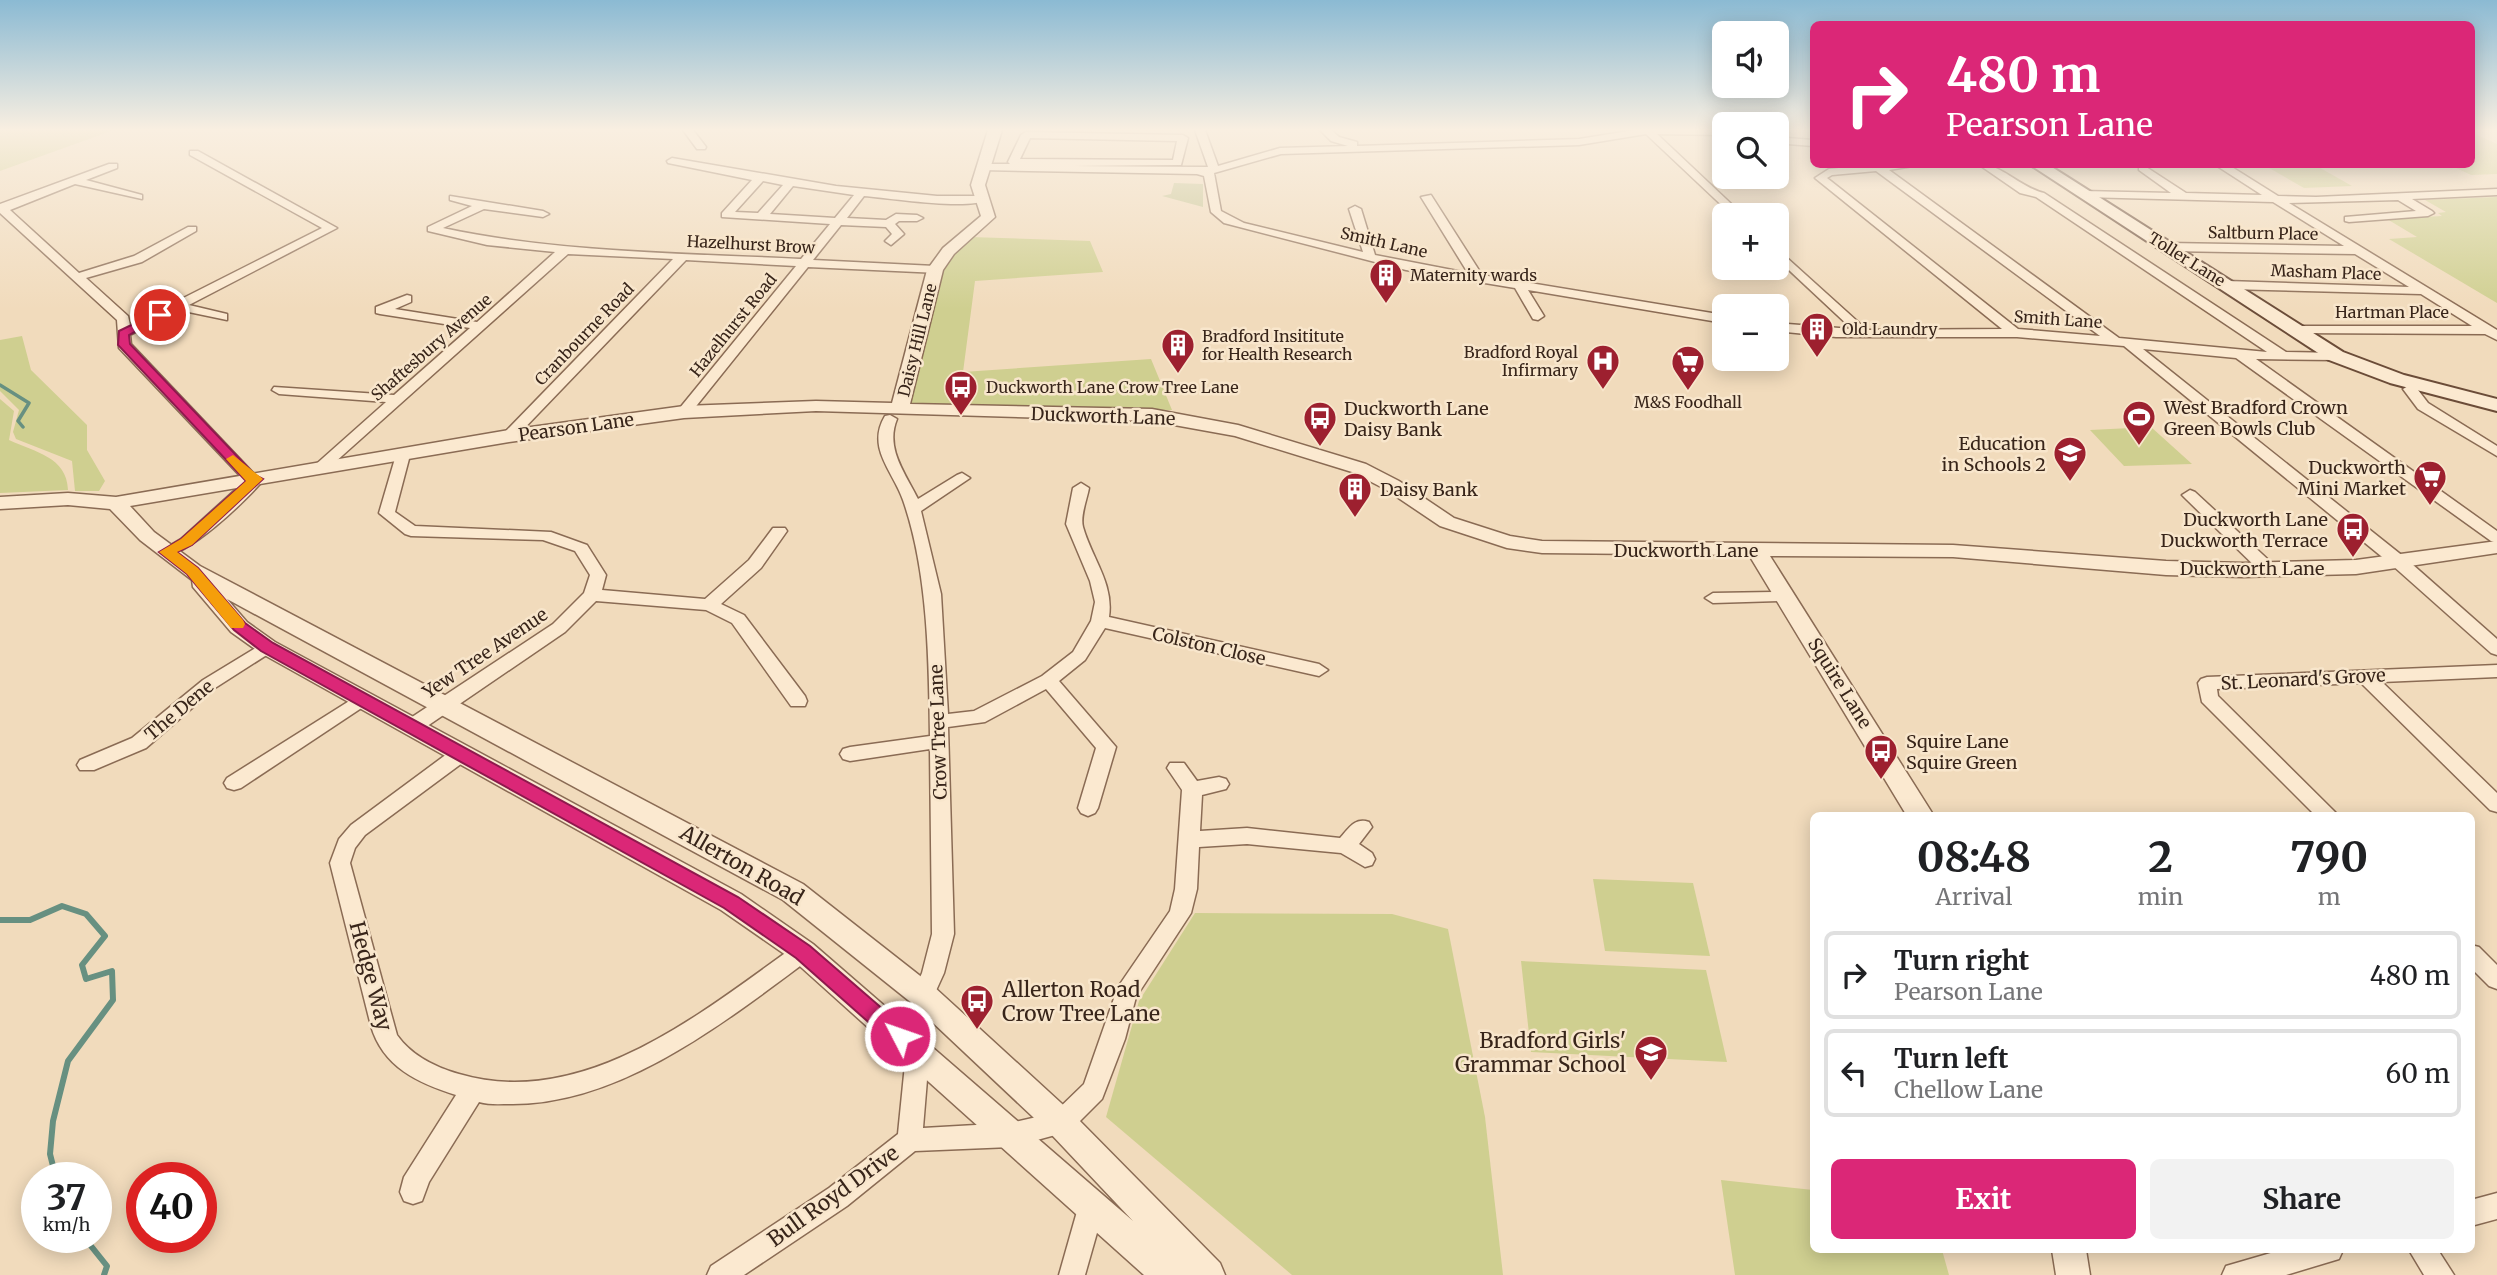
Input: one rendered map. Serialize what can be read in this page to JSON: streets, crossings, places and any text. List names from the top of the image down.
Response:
{
  "streets": {
    "main road": ["Toller Lane"],
    "street": [
      "Saltburn Place",
      "Smith Lane",
      "Hazelhurst Brow",
      "Masham Place",
      "Hartman Place",
      "Hazelhurst Road",
      "Cranbourne Road",
      "Daisy Hill Lane",
      "Shaftesbury Avenue",
      "Duckworth Lane",
      "Pearson Lane",
      "Colston Close",
      "Yew Tree Avenue",
      "St. Leonard's Grove",
      "Squire Lane",
      "The Dene",
      "Crow Tree Lane",
      "Allerton Road",
      "Hedge Way",
      "Bull Royd Drive"
    ]
  },
  "crossings": [
    ["Saltburn Place", "Toller Lane"],
    ["Smith Lane", "Toller Lane"],
    ["Hazelhurst Brow", "Hazelhurst Road"],
    ["Hazelhurst Brow", "Cranbourne Road"],
    ["Hazelhurst Brow", "Daisy Hill Lane"],
    ["Hazelhurst Brow", "Shaftesbury Avenue"],
    ["Toller Lane", "Masham Place"],
    ["Toller Lane", "Hartman Place"],
    ["Hazelhurst Road", "Pearson Lane"],
    ["Cranbourne Road", "Pearson Lane"],
    ["Daisy Hill Lane", "Duckworth Lane"],
    ["Daisy Hill Lane", "Pearson Lane"],
    ["Daisy Hill Lane", "Crow Tree Lane"],
    ["Shaftesbury Avenue", "Pearson Lane"],
    ["Duckworth Lane", "Pearson Lane"],
    ["Duckworth Lane", "Squire Lane"],
    ["Duckworth Lane", "Crow Tree Lane"],
    ["Pearson Lane", "Crow Tree Lane"],
    ["Pearson Lane", "Allerton Road"],
    ["Yew Tree Avenue", "Allerton Road"],
    ["The Dene", "Allerton Road"],
    ["Crow Tree Lane", "Allerton Road"],
    ["Crow Tree Lane", "Bull Royd Drive"],
    ["Allerton Road", "Hedge Way"],
    ["Allerton Road", "Bull Royd Drive"]
  ],
  "places": {
    "building": [
      "Maternity wards",
      "Old Laundry",
      "Bradford Insititute for Health Research",
      "Daisy Bank"
    ],
    "hospital": ["Bradford Royal Infirmary"],
    "supermarket": ["M&S Foodhall", "Duckworth Mini Market"],
    "bus stop": [
      "Duckworth Lane Crow Tree Lane",
      "Duckworth Lane Daisy Bank",
      "Duckworth Lane Duckworth Terrace",
      "Squire Lane Squire Green",
      "Allerton Road Crow Tree Lane"
    ],
    "sports": ["West Bradford Crown Green Bowls Club"],
    "school or university": ["Education in Schools 2", "Bradford Girls' Grammar School"]
  },
  "page": {
    "map_buttons": ["+", "−"],
    "turn": ["480 m", "Pearson Lane"],
    "eta": [
      "08:48",
      "Arrival",
      "2",
      "min",
      "790",
      "m"
    ],
    "list": [
      {
        "name": "Turn right",
        "note": "Pearson Lane",
        "value": "480 m"
      },
      {
        "name": "Turn left",
        "note": "Chellow Lane",
        "value": "60 m"
      }
    ],
    "buttons": ["Exit", "Share"],
    "speed": "37 km/h",
    "limit": "40"
  }
}
